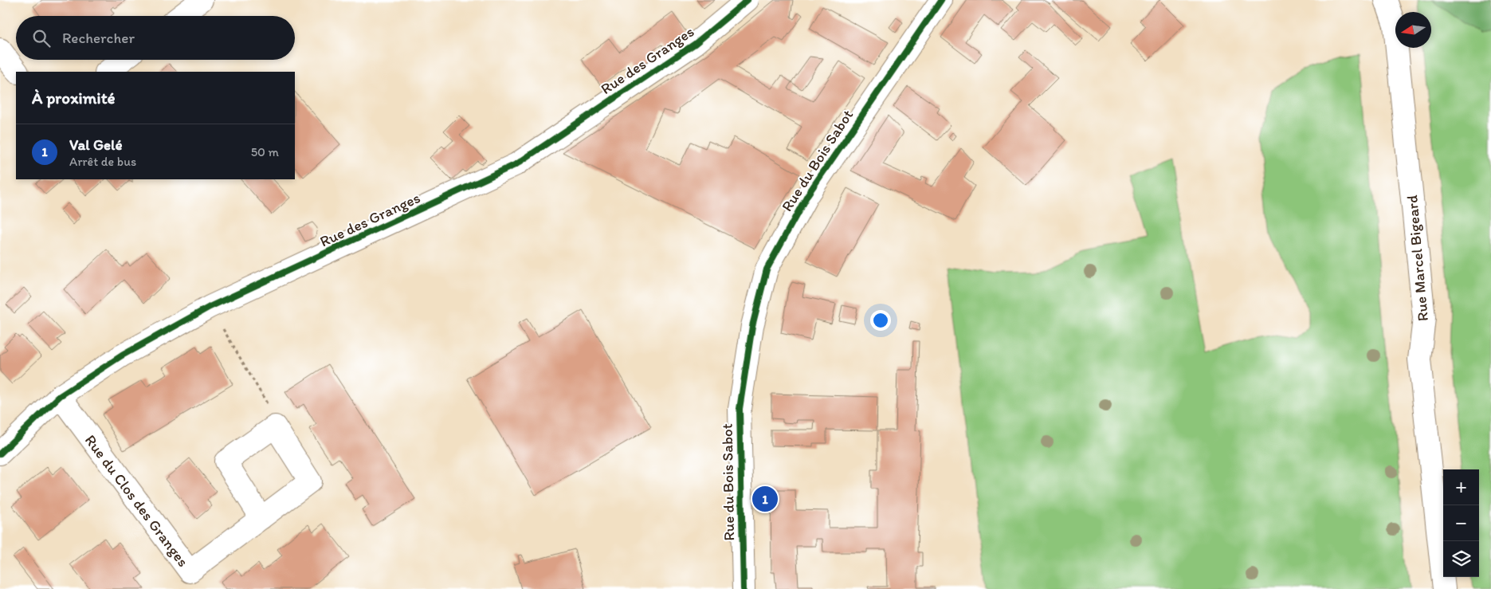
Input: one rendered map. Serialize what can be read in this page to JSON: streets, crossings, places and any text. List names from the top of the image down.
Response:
{
  "streets": {
    "street": [
      "Rue des Granges",
      "Rue du Bois Sabot",
      "Rue Marcel Bigeard",
      "Rue du Clos des Granges"
    ]
  },
  "crossings": [
    ["Rue des Granges", "Rue du Clos des Granges"]
  ],
  "north": "left",
  "page": {
    "search": "Rechercher",
    "heading": "À proximité",
    "list": [
      {
        "mark": "1",
        "name": "Val Gelé",
        "note": "Arrêt de bus",
        "value": "50 m"
      }
    ],
    "map_buttons": ["+", "−"],
    "pins": "1"
  }
}
